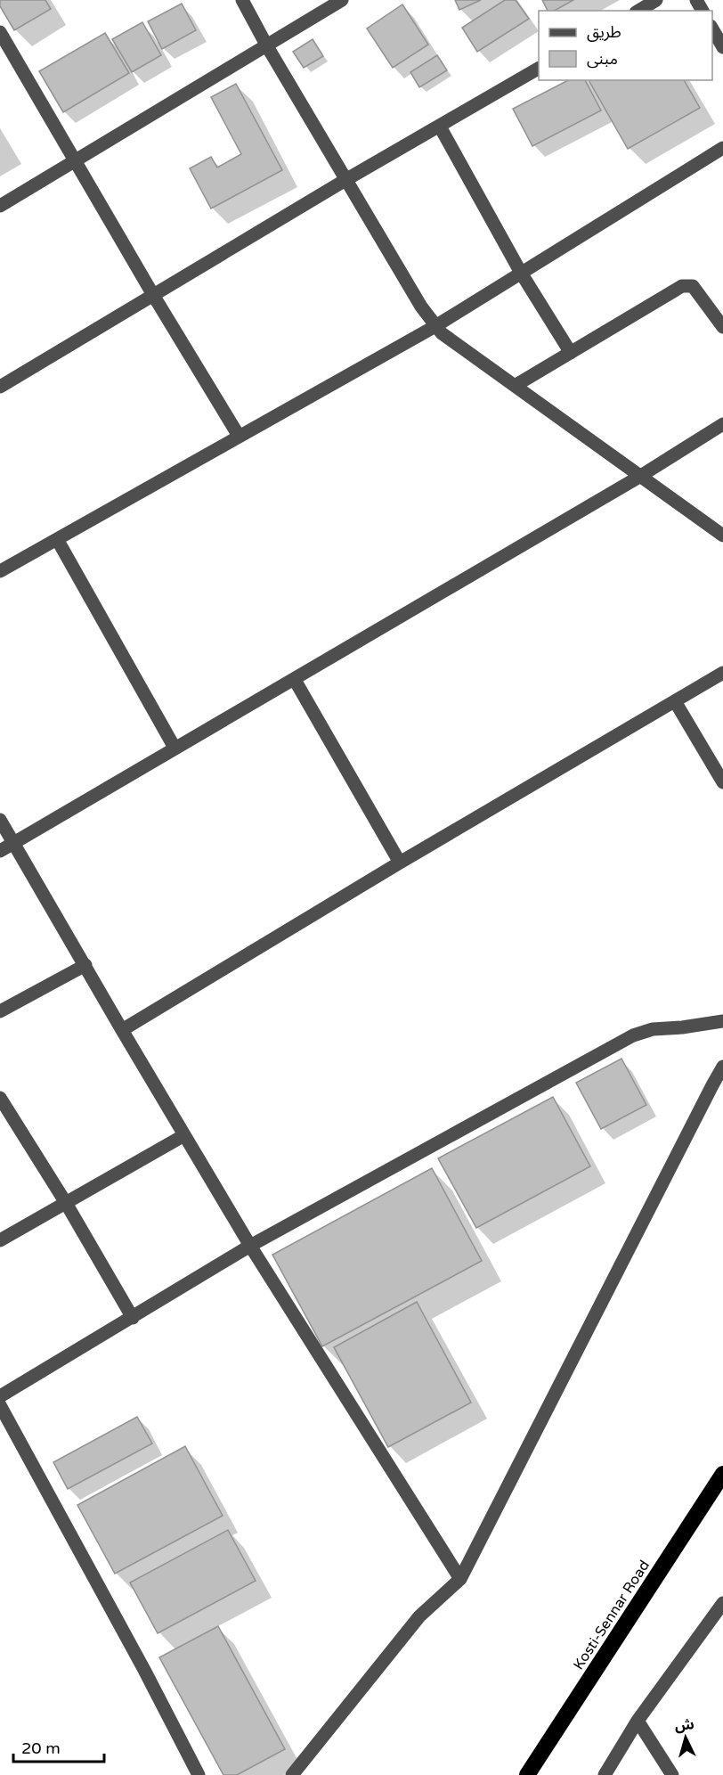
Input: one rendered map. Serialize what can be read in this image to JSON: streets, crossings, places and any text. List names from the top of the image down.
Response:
{
  "streets": {
    "highway": ["Kosti-Sennar Road"]
  },
  "legend": ["طريق", "مبنى"],
  "scale_bar": "20 m",
  "north": "top"
}
